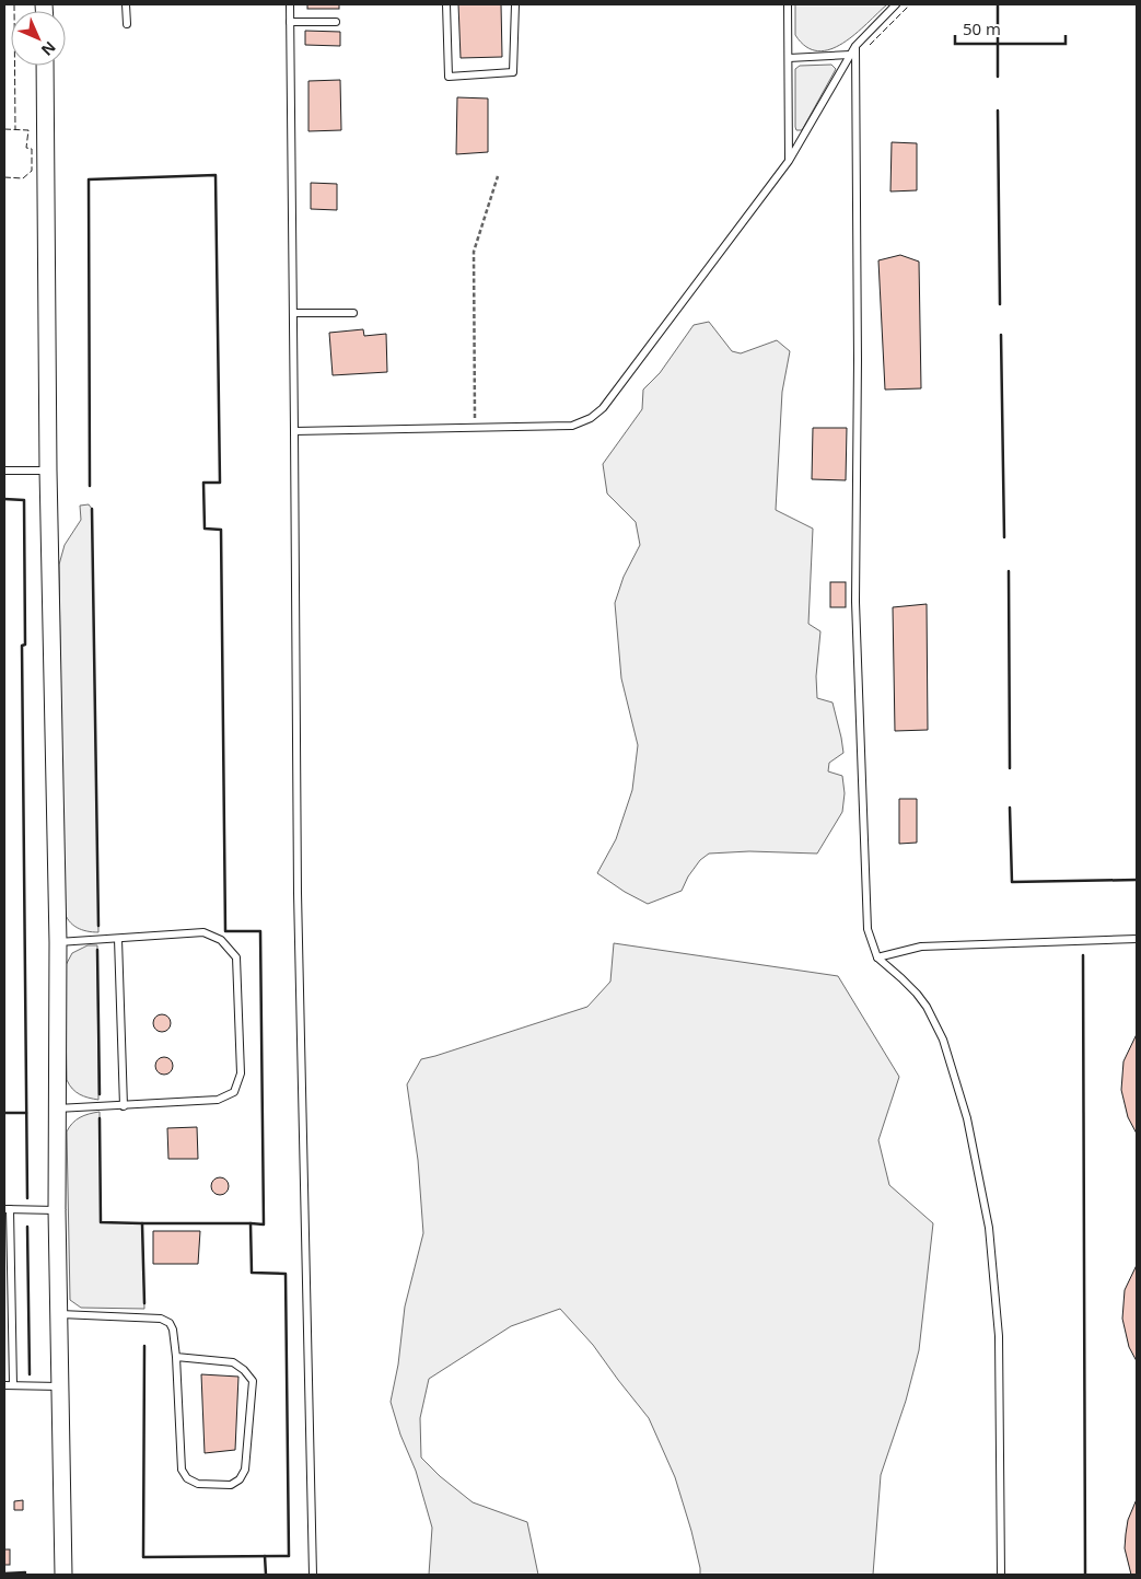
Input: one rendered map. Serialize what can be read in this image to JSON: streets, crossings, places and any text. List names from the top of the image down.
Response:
{
  "scale_bar": "50 m",
  "north": "bottom right"
}
